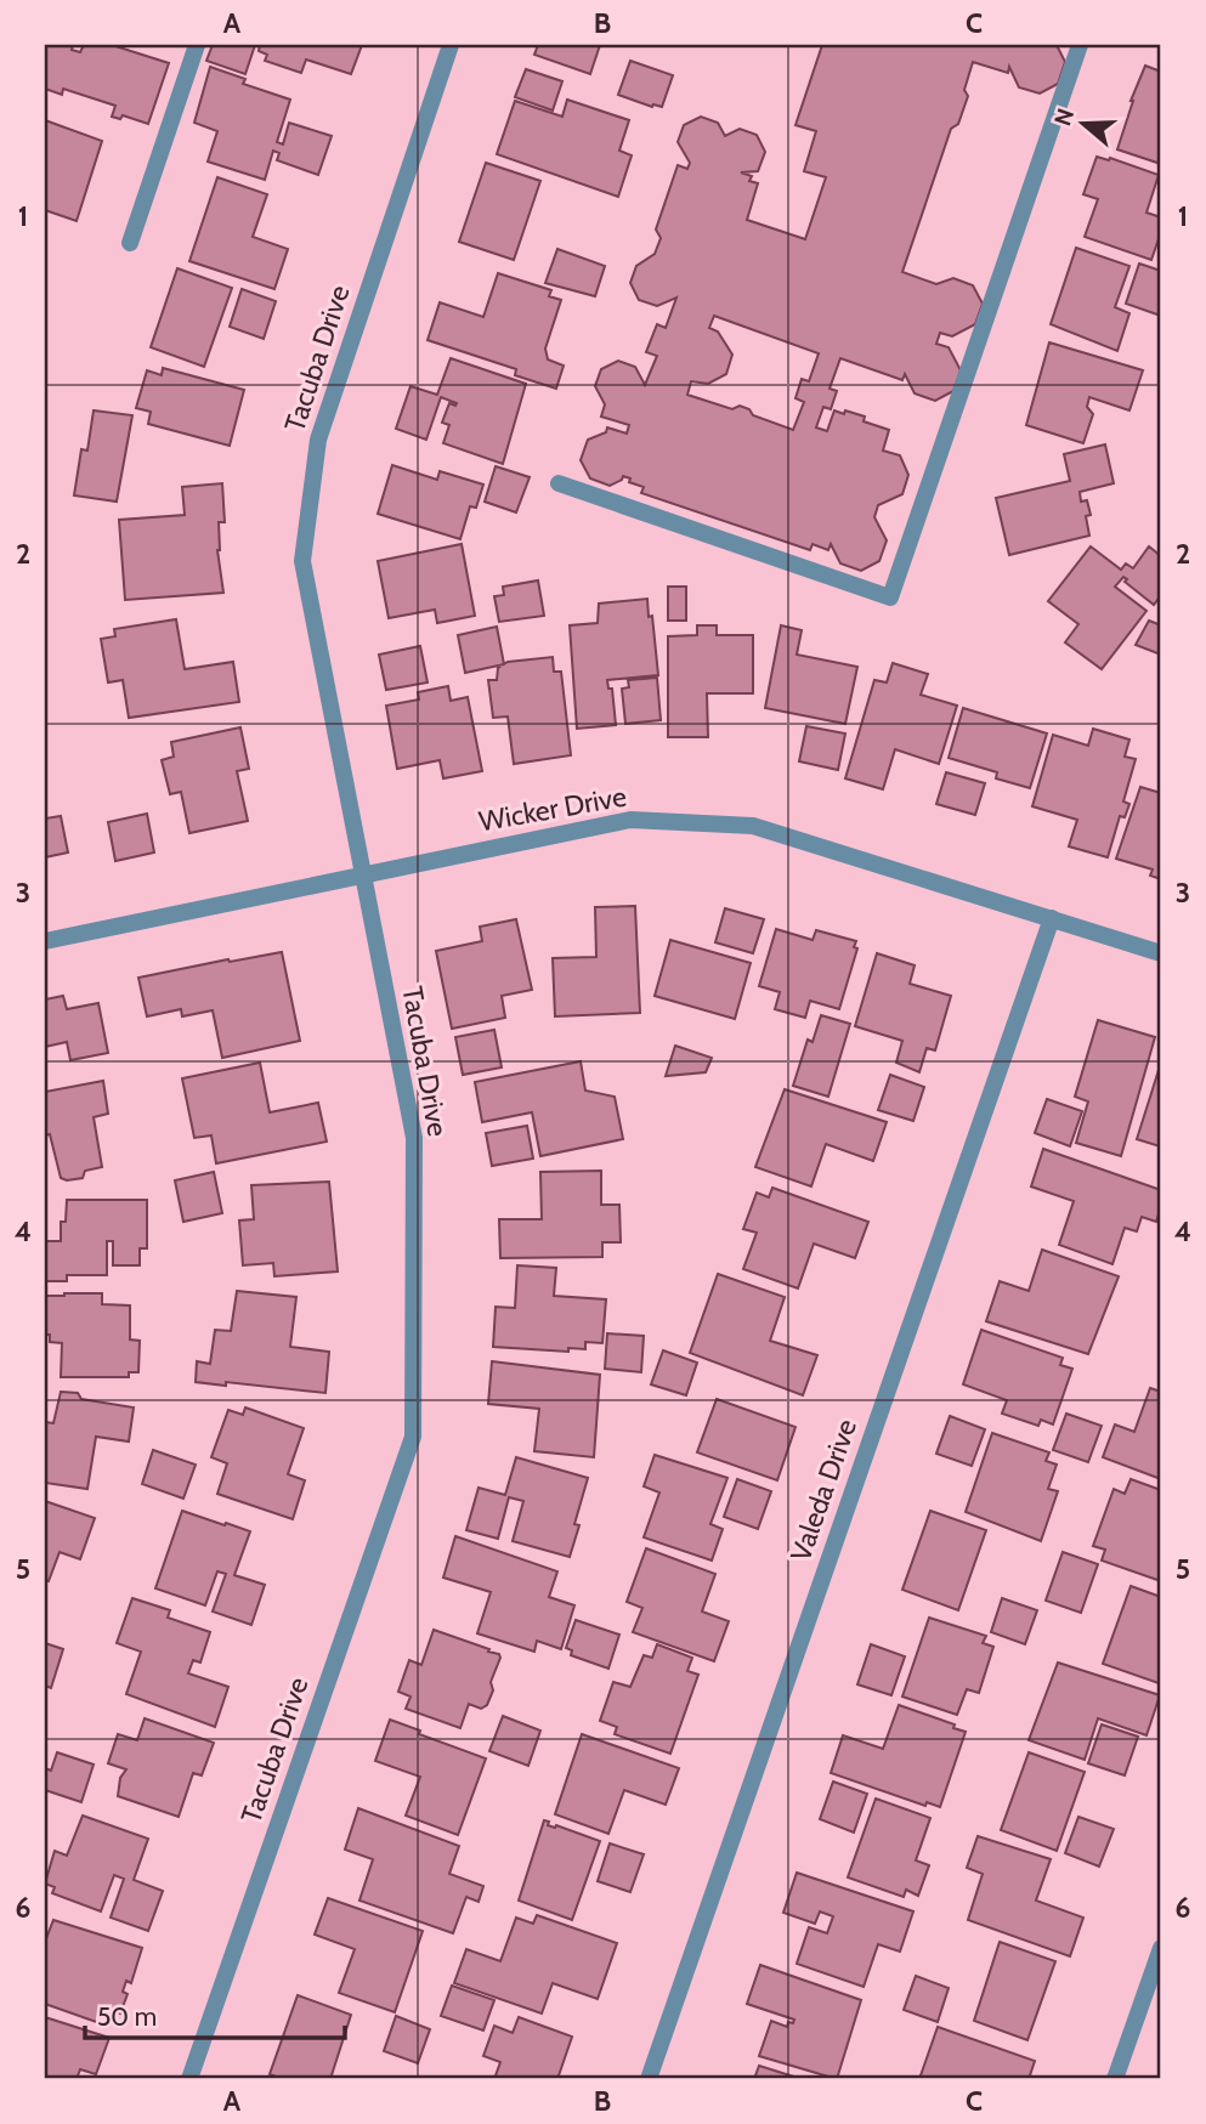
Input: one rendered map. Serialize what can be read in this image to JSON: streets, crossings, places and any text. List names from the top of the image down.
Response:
{
  "streets": {
    "street": ["Tacuba Drive", "Wicker Drive", "Valeda Drive"]
  },
  "crossings": [
    ["Tacuba Drive", "Wicker Drive"],
    ["Wicker Drive", "Valeda Drive"]
  ],
  "scale_bar": "50 m",
  "north": "left",
  "grid": {
    "columns": ["A", "B", "C"],
    "rows": [
      "1",
      "2",
      "3",
      "4",
      "5",
      "6"
    ]
  }
}
